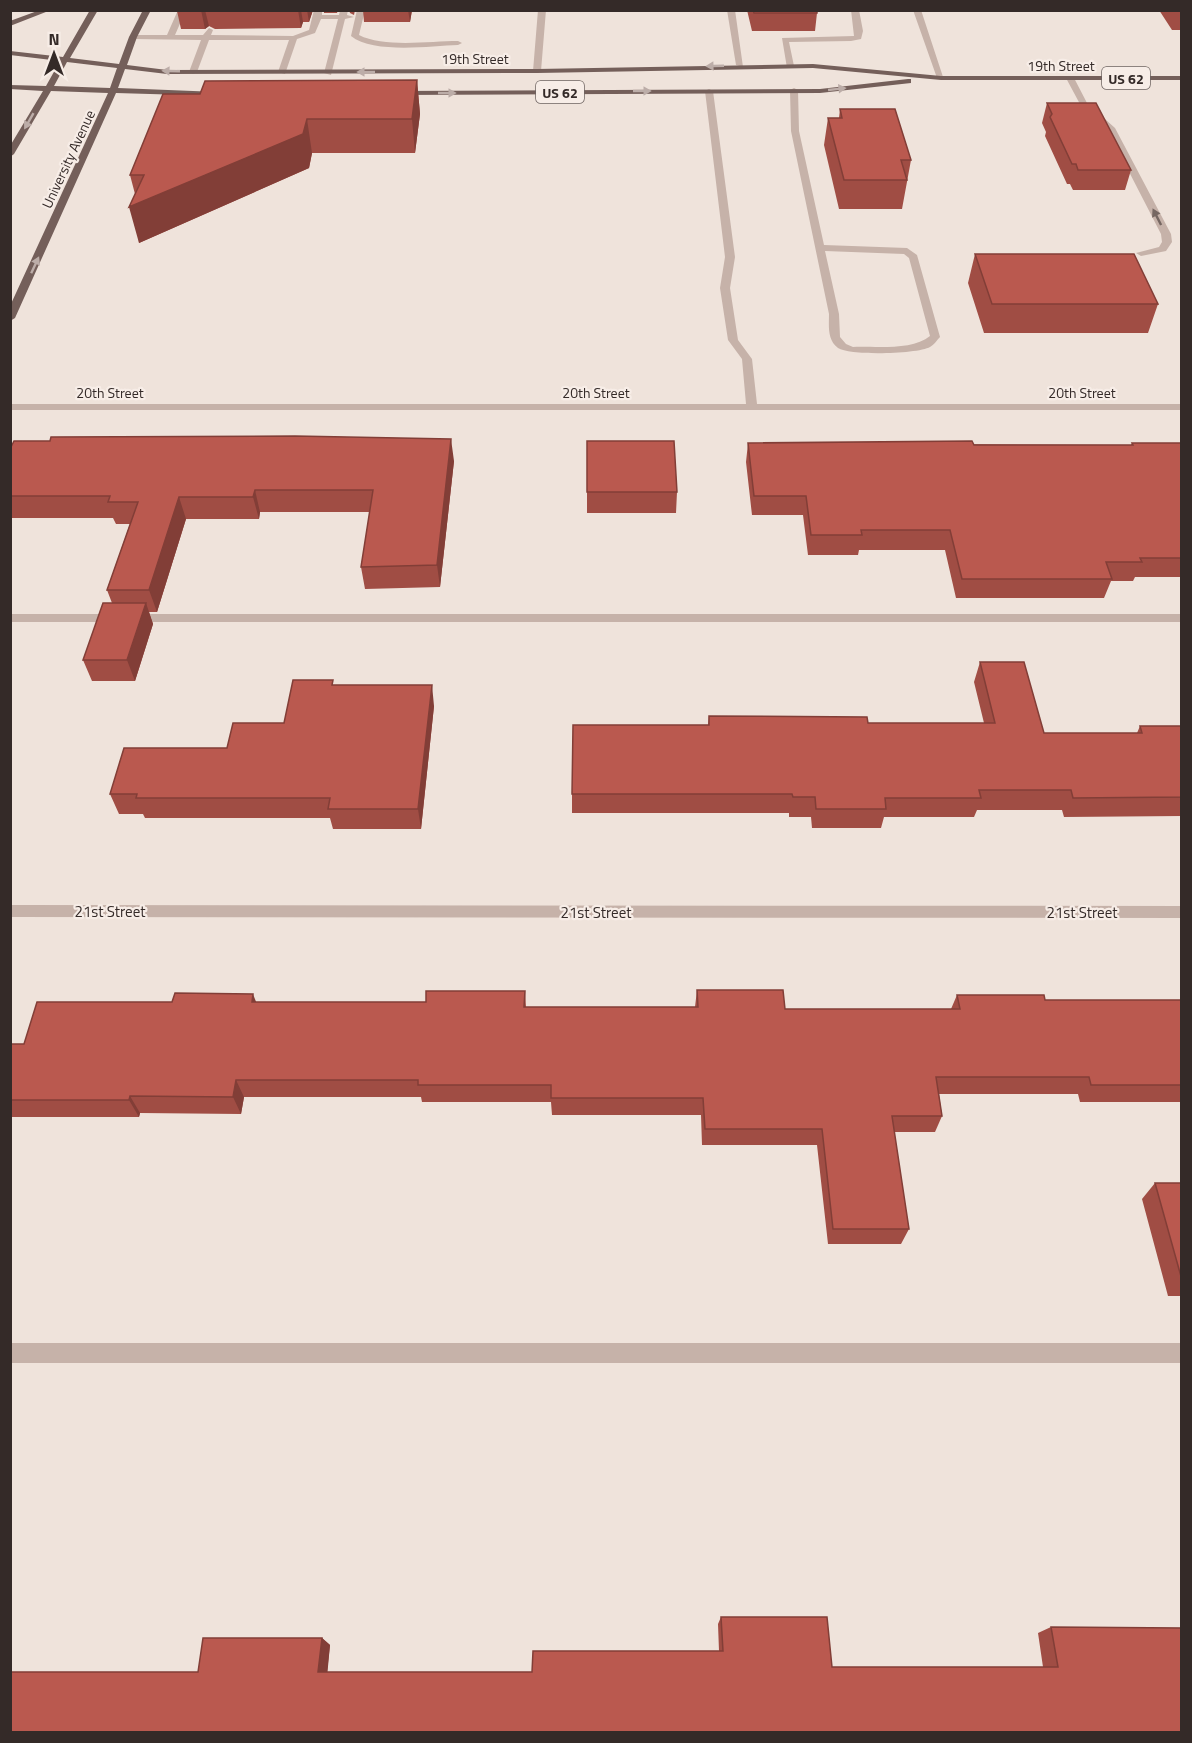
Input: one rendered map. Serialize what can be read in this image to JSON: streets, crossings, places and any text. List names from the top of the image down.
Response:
{
  "streets": {
    "main road": ["19th Street", "US 62", "University Avenue"],
    "street": ["20th Street", "21st Street"]
  },
  "crossings": [
    ["19th Street", "University Avenue"]
  ],
  "north": "top"
}
